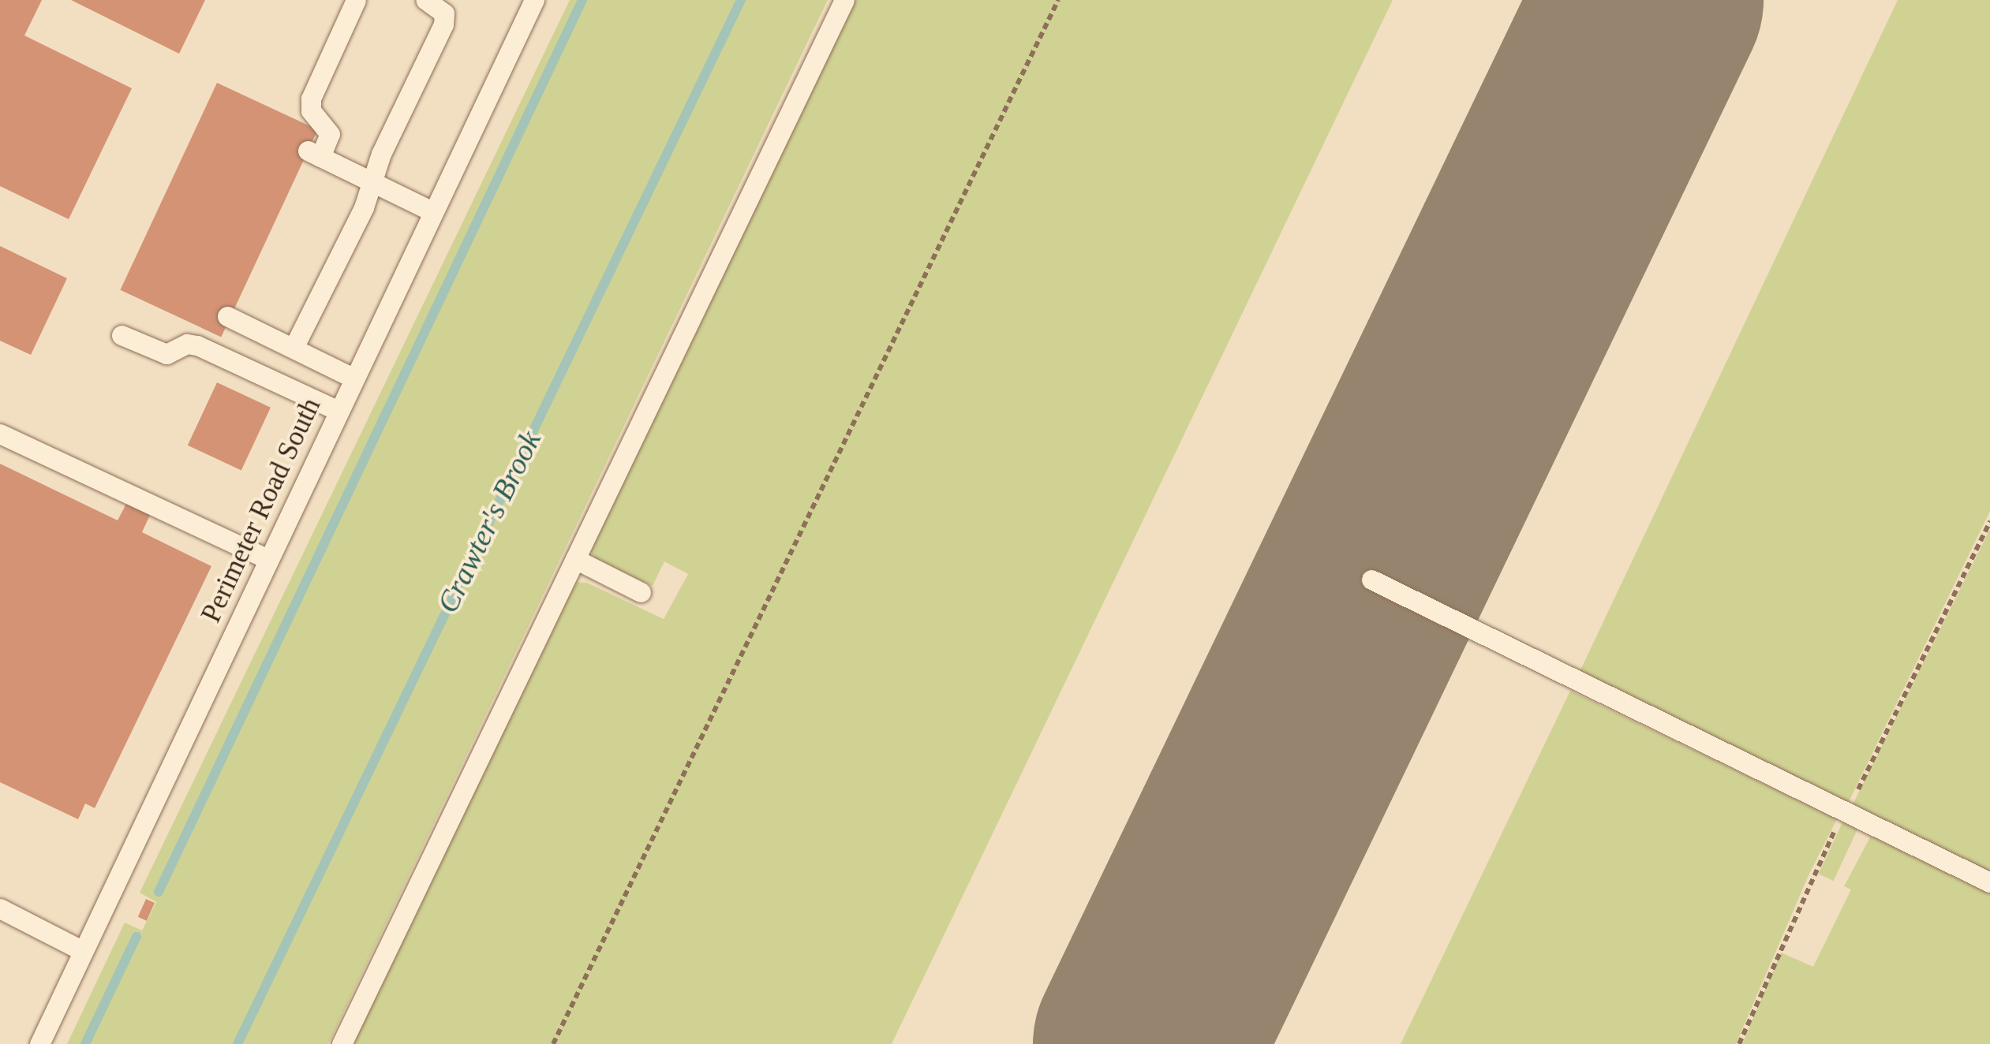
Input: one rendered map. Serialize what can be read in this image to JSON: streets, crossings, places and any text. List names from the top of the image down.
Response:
{
  "streets": {
    "lane": ["Perimeter Road South"]
  },
  "water": ["Crawter's Brook"]
}
